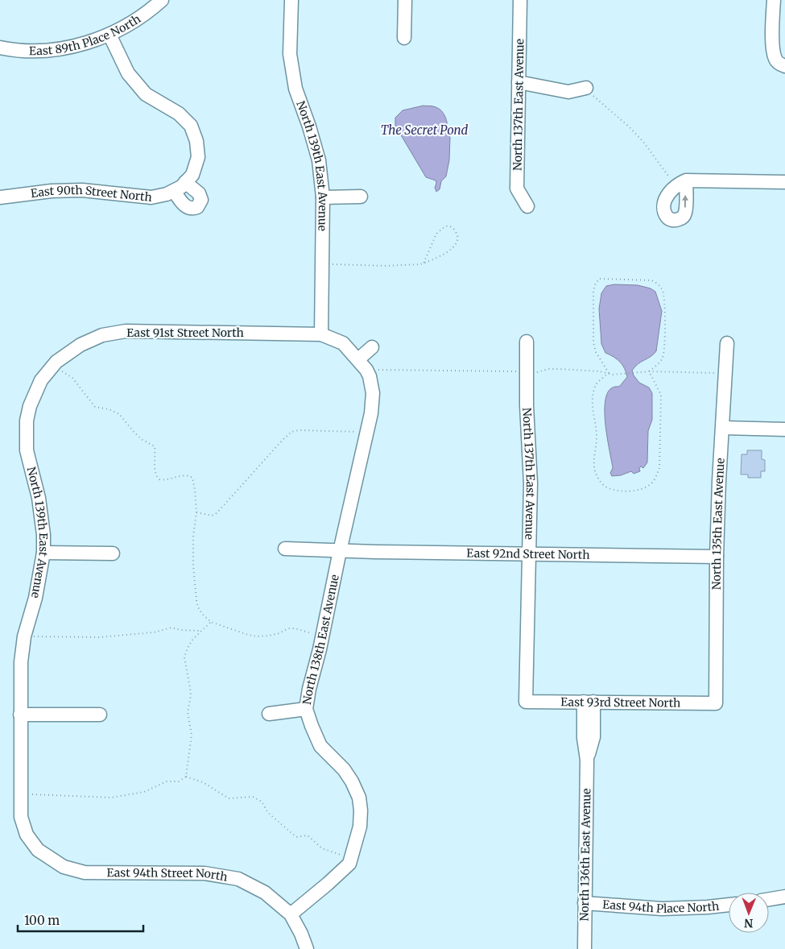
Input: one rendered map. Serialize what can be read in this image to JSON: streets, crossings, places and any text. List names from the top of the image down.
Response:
{
  "streets": {
    "street": [
      "East 89th Place North",
      "North 137th East Avenue",
      "North 139th East Avenue",
      "East 90th Street North",
      "East 91st Street North",
      "North 135th East Avenue",
      "East 92nd Street North",
      "North 138th East Avenue",
      "East 93rd Street North",
      "North 136th East Avenue",
      "East 94th Street North",
      "East 94th Place North"
    ]
  },
  "crossings": [
    ["East 89th Place North", "East 90th Street North"],
    ["North 137th East Avenue", "East 92nd Street North"],
    ["North 137th East Avenue", "East 93rd Street North"],
    ["North 139th East Avenue", "East 91st Street North"],
    ["North 139th East Avenue", "East 94th Street North"],
    ["North 135th East Avenue", "East 92nd Street North"],
    ["North 135th East Avenue", "East 93rd Street North"],
    ["East 92nd Street North", "North 138th East Avenue"],
    ["North 138th East Avenue", "East 94th Street North"],
    ["East 93rd Street North", "North 136th East Avenue"],
    ["North 136th East Avenue", "East 94th Place North"]
  ],
  "water": ["The Secret Pond"],
  "scale_bar": "100 m",
  "north": "bottom"
}
